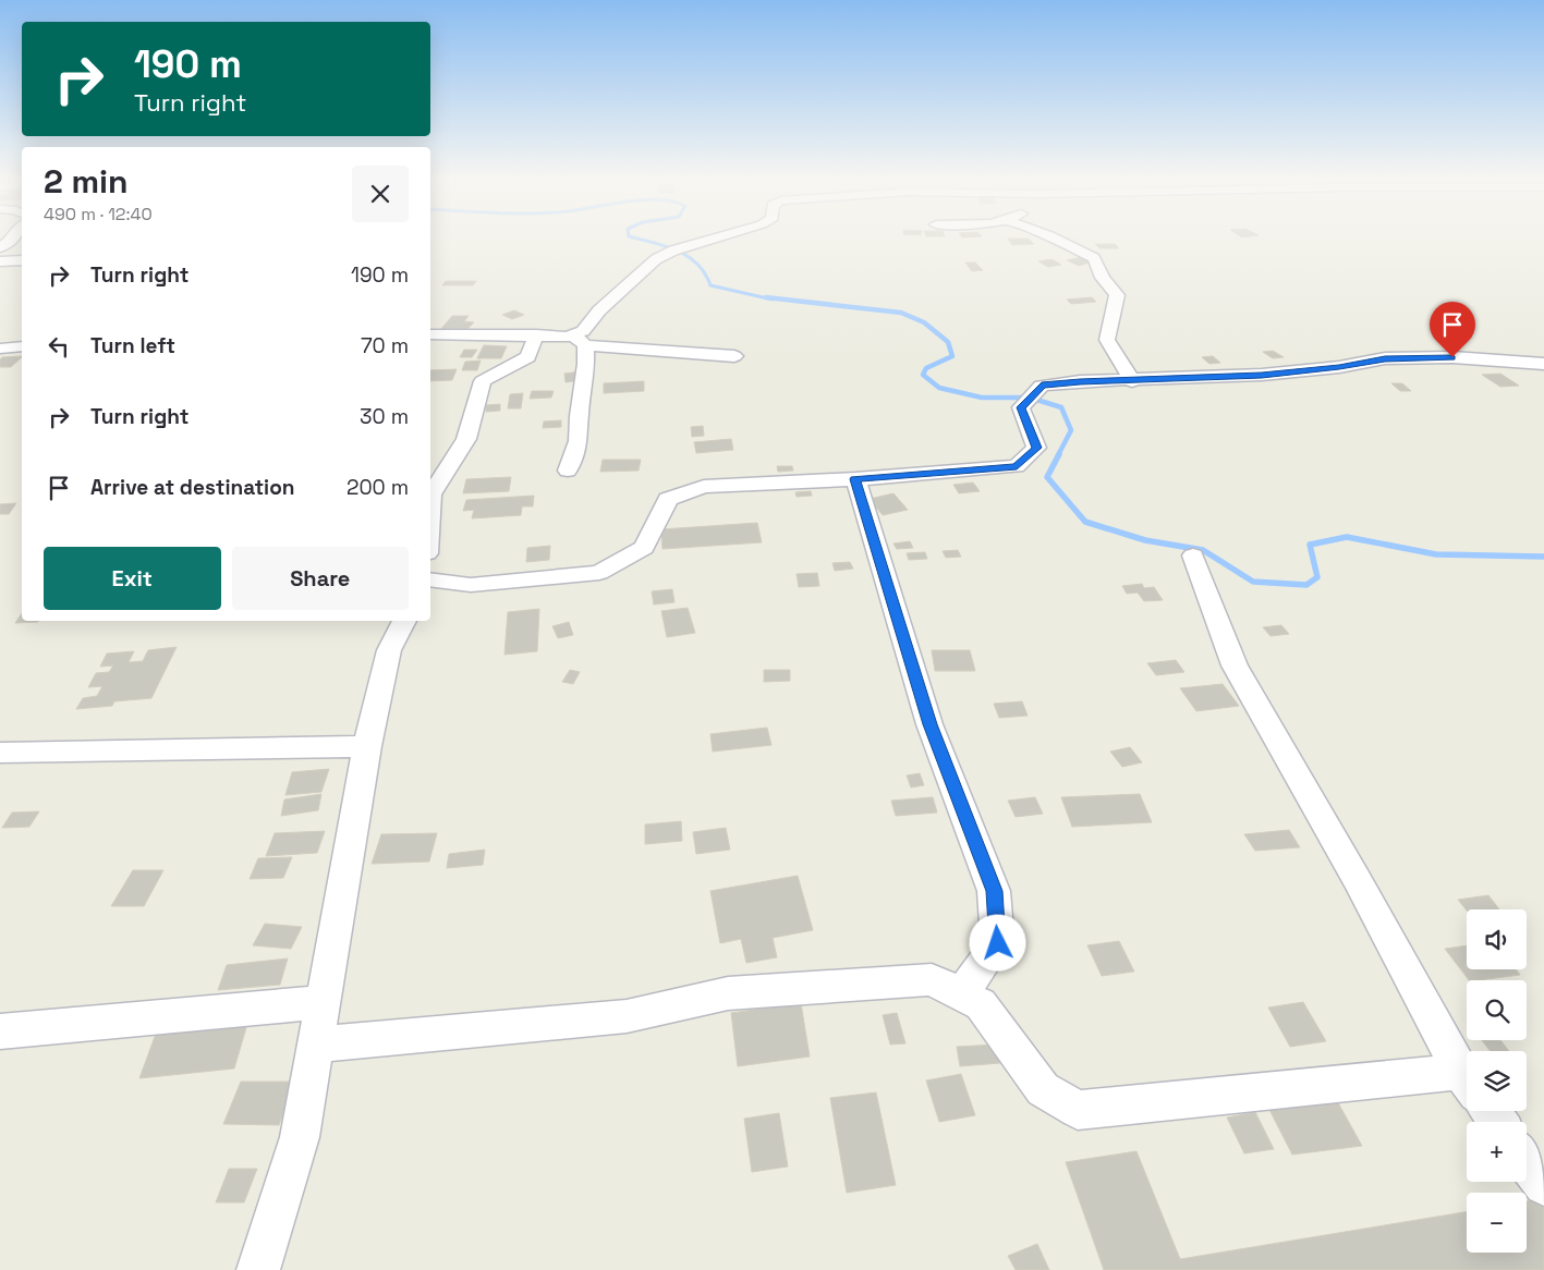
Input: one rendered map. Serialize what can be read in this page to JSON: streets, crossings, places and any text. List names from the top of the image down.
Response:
{
  "page": {
    "turn": ["190 m", "Turn right"],
    "heading": ["2 min", "490 m · 12:40"],
    "list": [
      {
        "name": "Turn right",
        "value": "190 m"
      },
      {
        "name": "Turn left",
        "value": "70 m"
      },
      {
        "name": "Turn right",
        "value": "30 m"
      },
      {
        "name": "Arrive at destination",
        "value": "200 m"
      }
    ],
    "buttons": ["Exit", "Share"],
    "map_buttons": ["+", "−"]
  }
}
